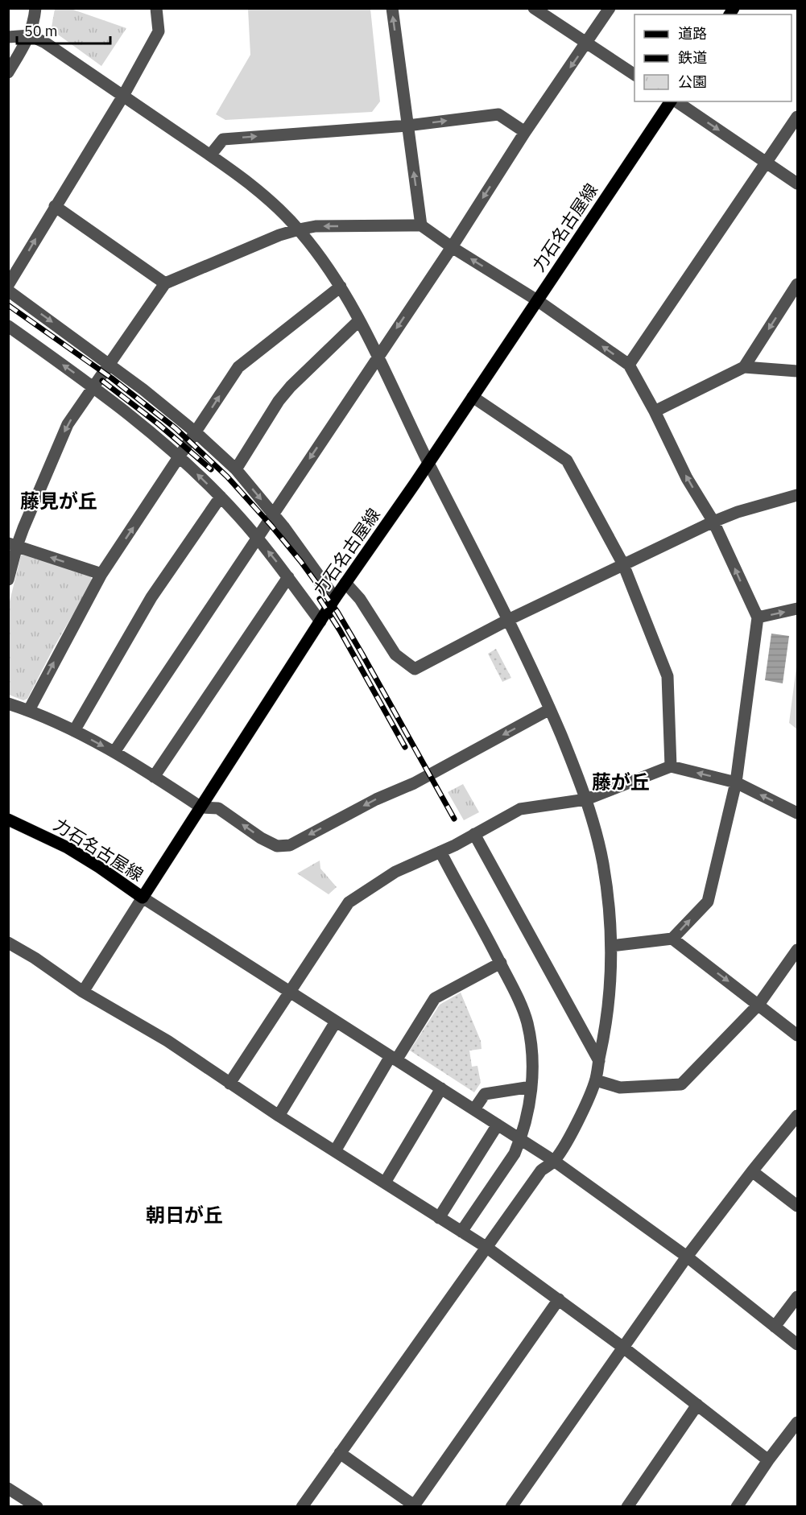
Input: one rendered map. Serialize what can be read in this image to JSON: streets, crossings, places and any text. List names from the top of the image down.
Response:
{
  "streets": {
    "main road": ["力石名古屋線"]
  },
  "districts": ["藤見が丘", "藤が丘", "朝日が丘"],
  "legend": ["道路", "鉄道", "公園"],
  "scale_bar": "50 m"
}
